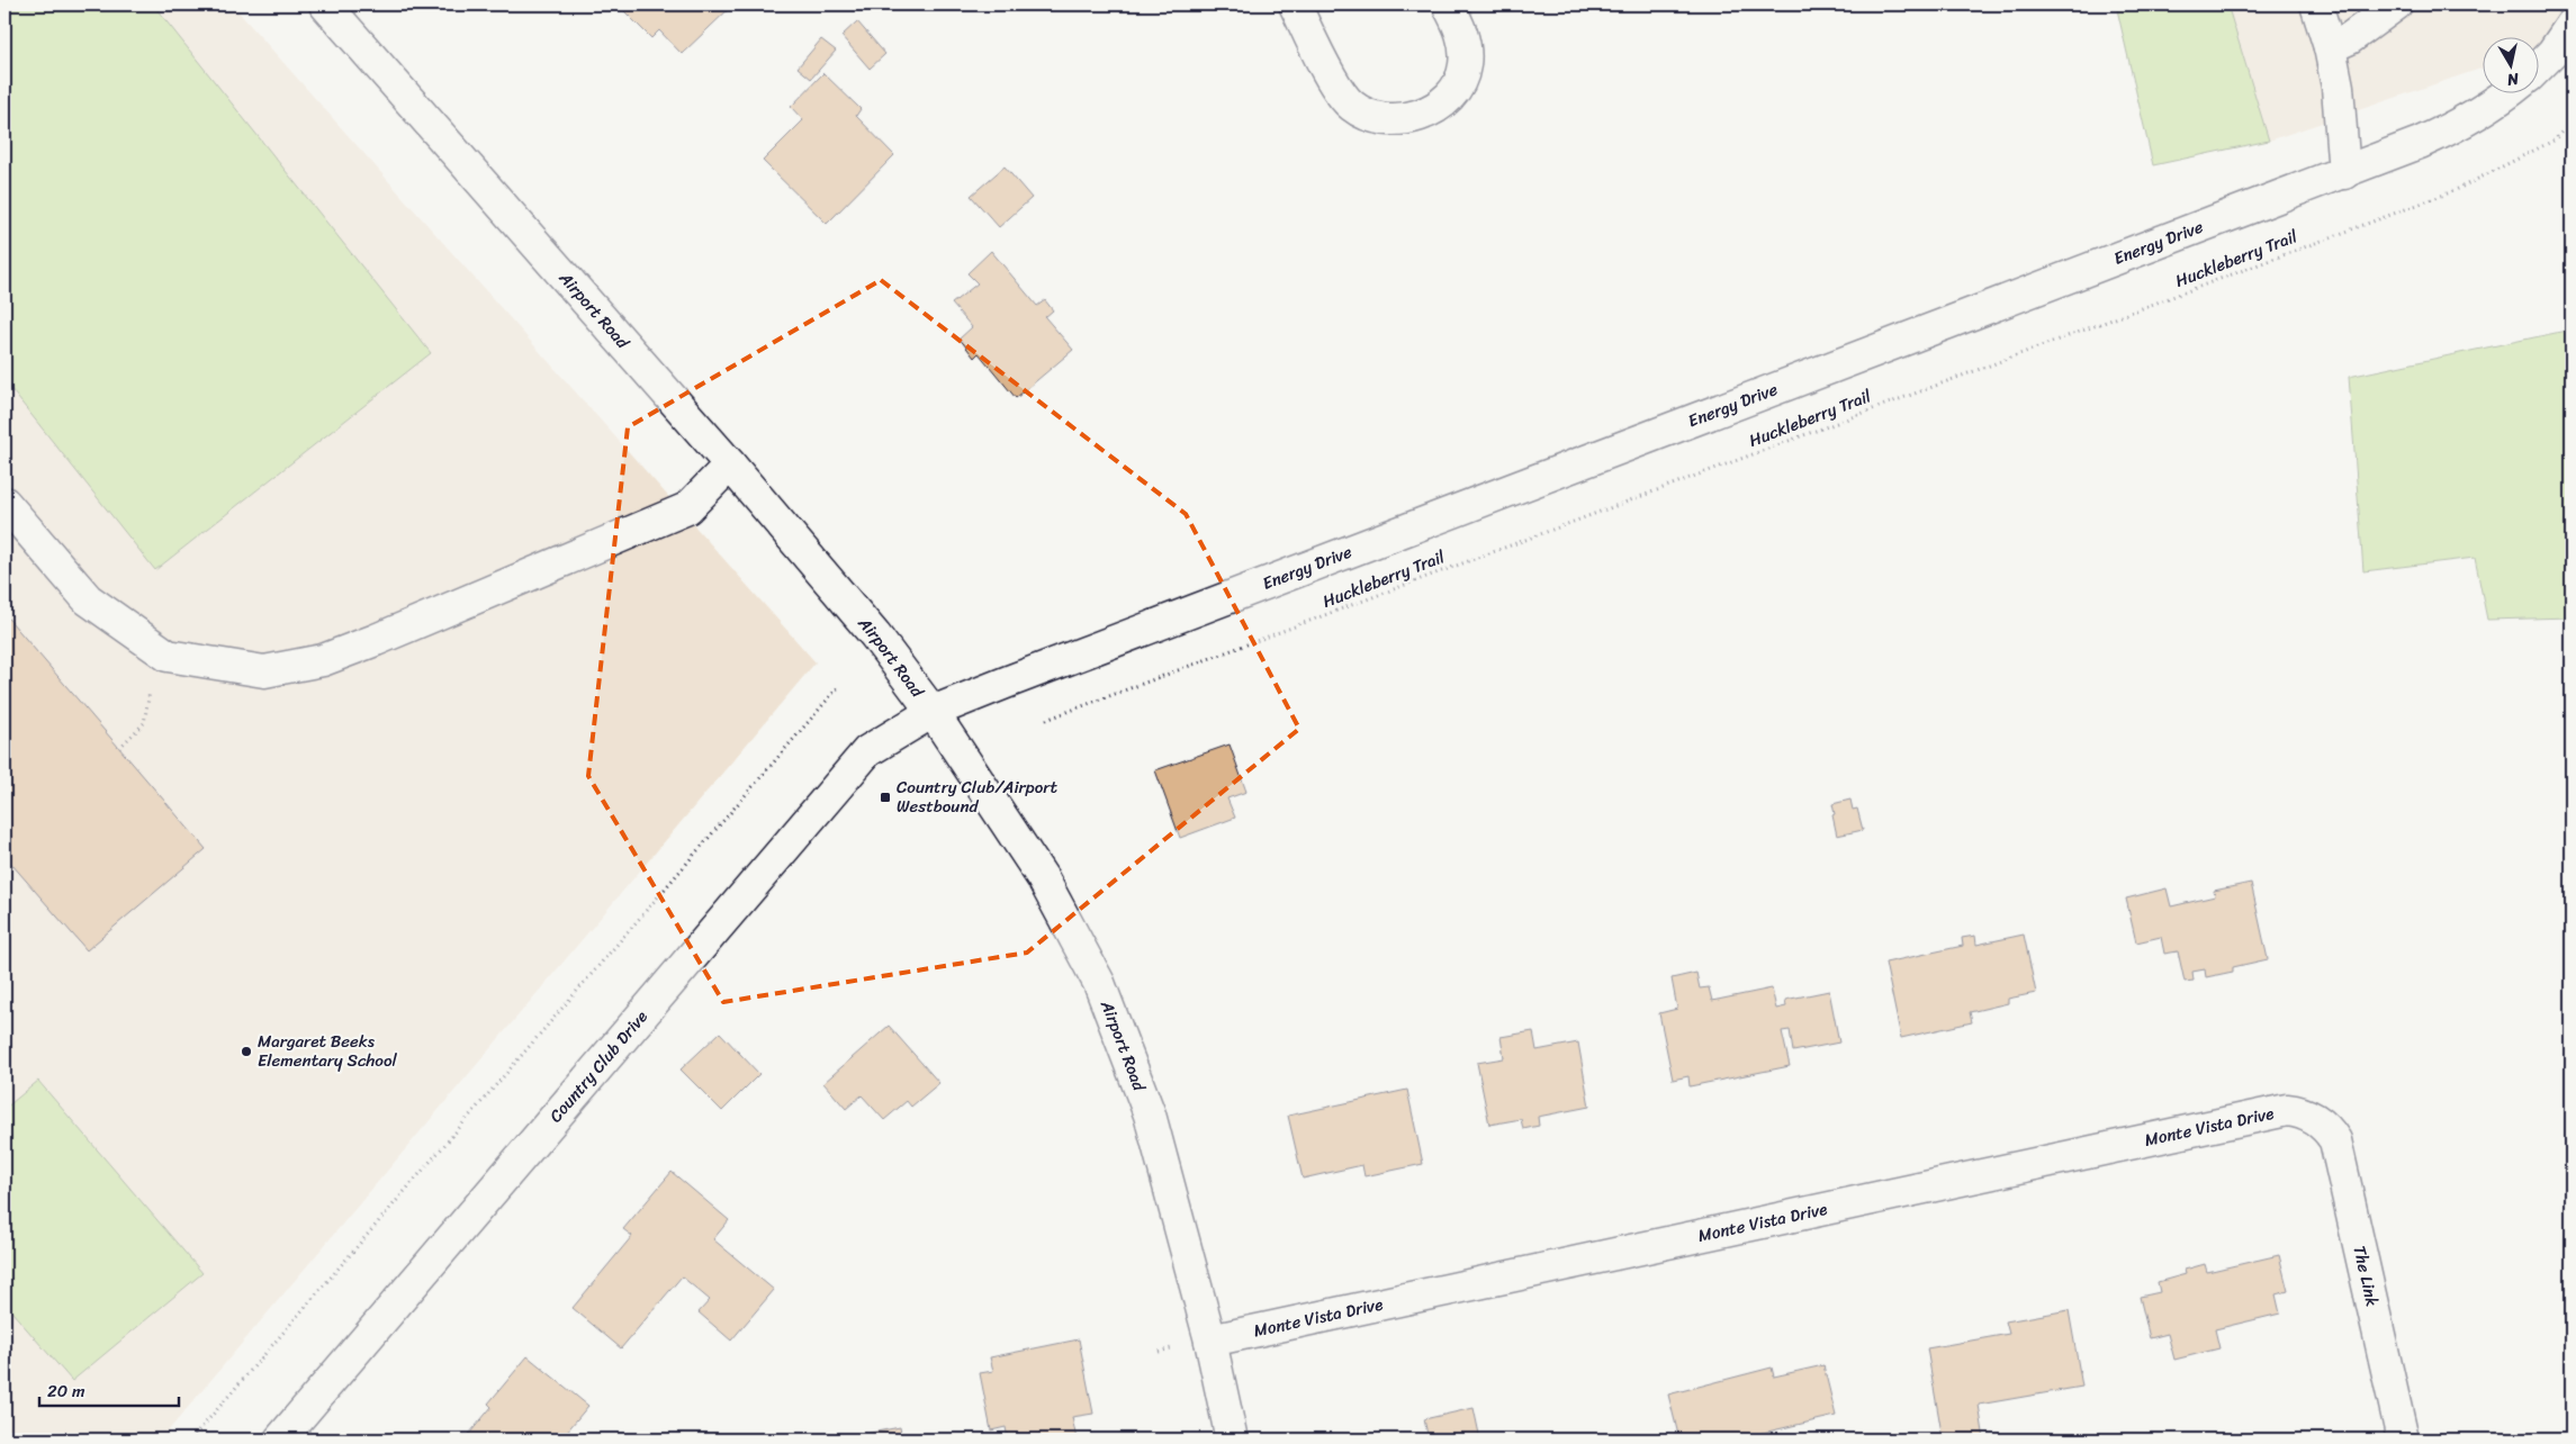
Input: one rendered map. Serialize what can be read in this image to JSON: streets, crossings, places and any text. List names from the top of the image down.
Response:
{
  "streets": {
    "street": [
      "Energy Drive",
      "Airport Road",
      "Country Club Drive",
      "Monte Vista Drive",
      "The Link"
    ],
    "path": ["Huckleberry Trail"]
  },
  "crossings": [
    ["Energy Drive", "Airport Road"],
    ["Energy Drive", "Country Club Drive"],
    ["Airport Road", "Country Club Drive"],
    ["Airport Road", "Monte Vista Drive"],
    ["Monte Vista Drive", "The Link"]
  ],
  "places": {
    "transit": ["Country Club/Airport Westbound"],
    "other": ["Margaret Beeks Elementary School"]
  },
  "scale_bar": "20 m",
  "north": "bottom"
}
